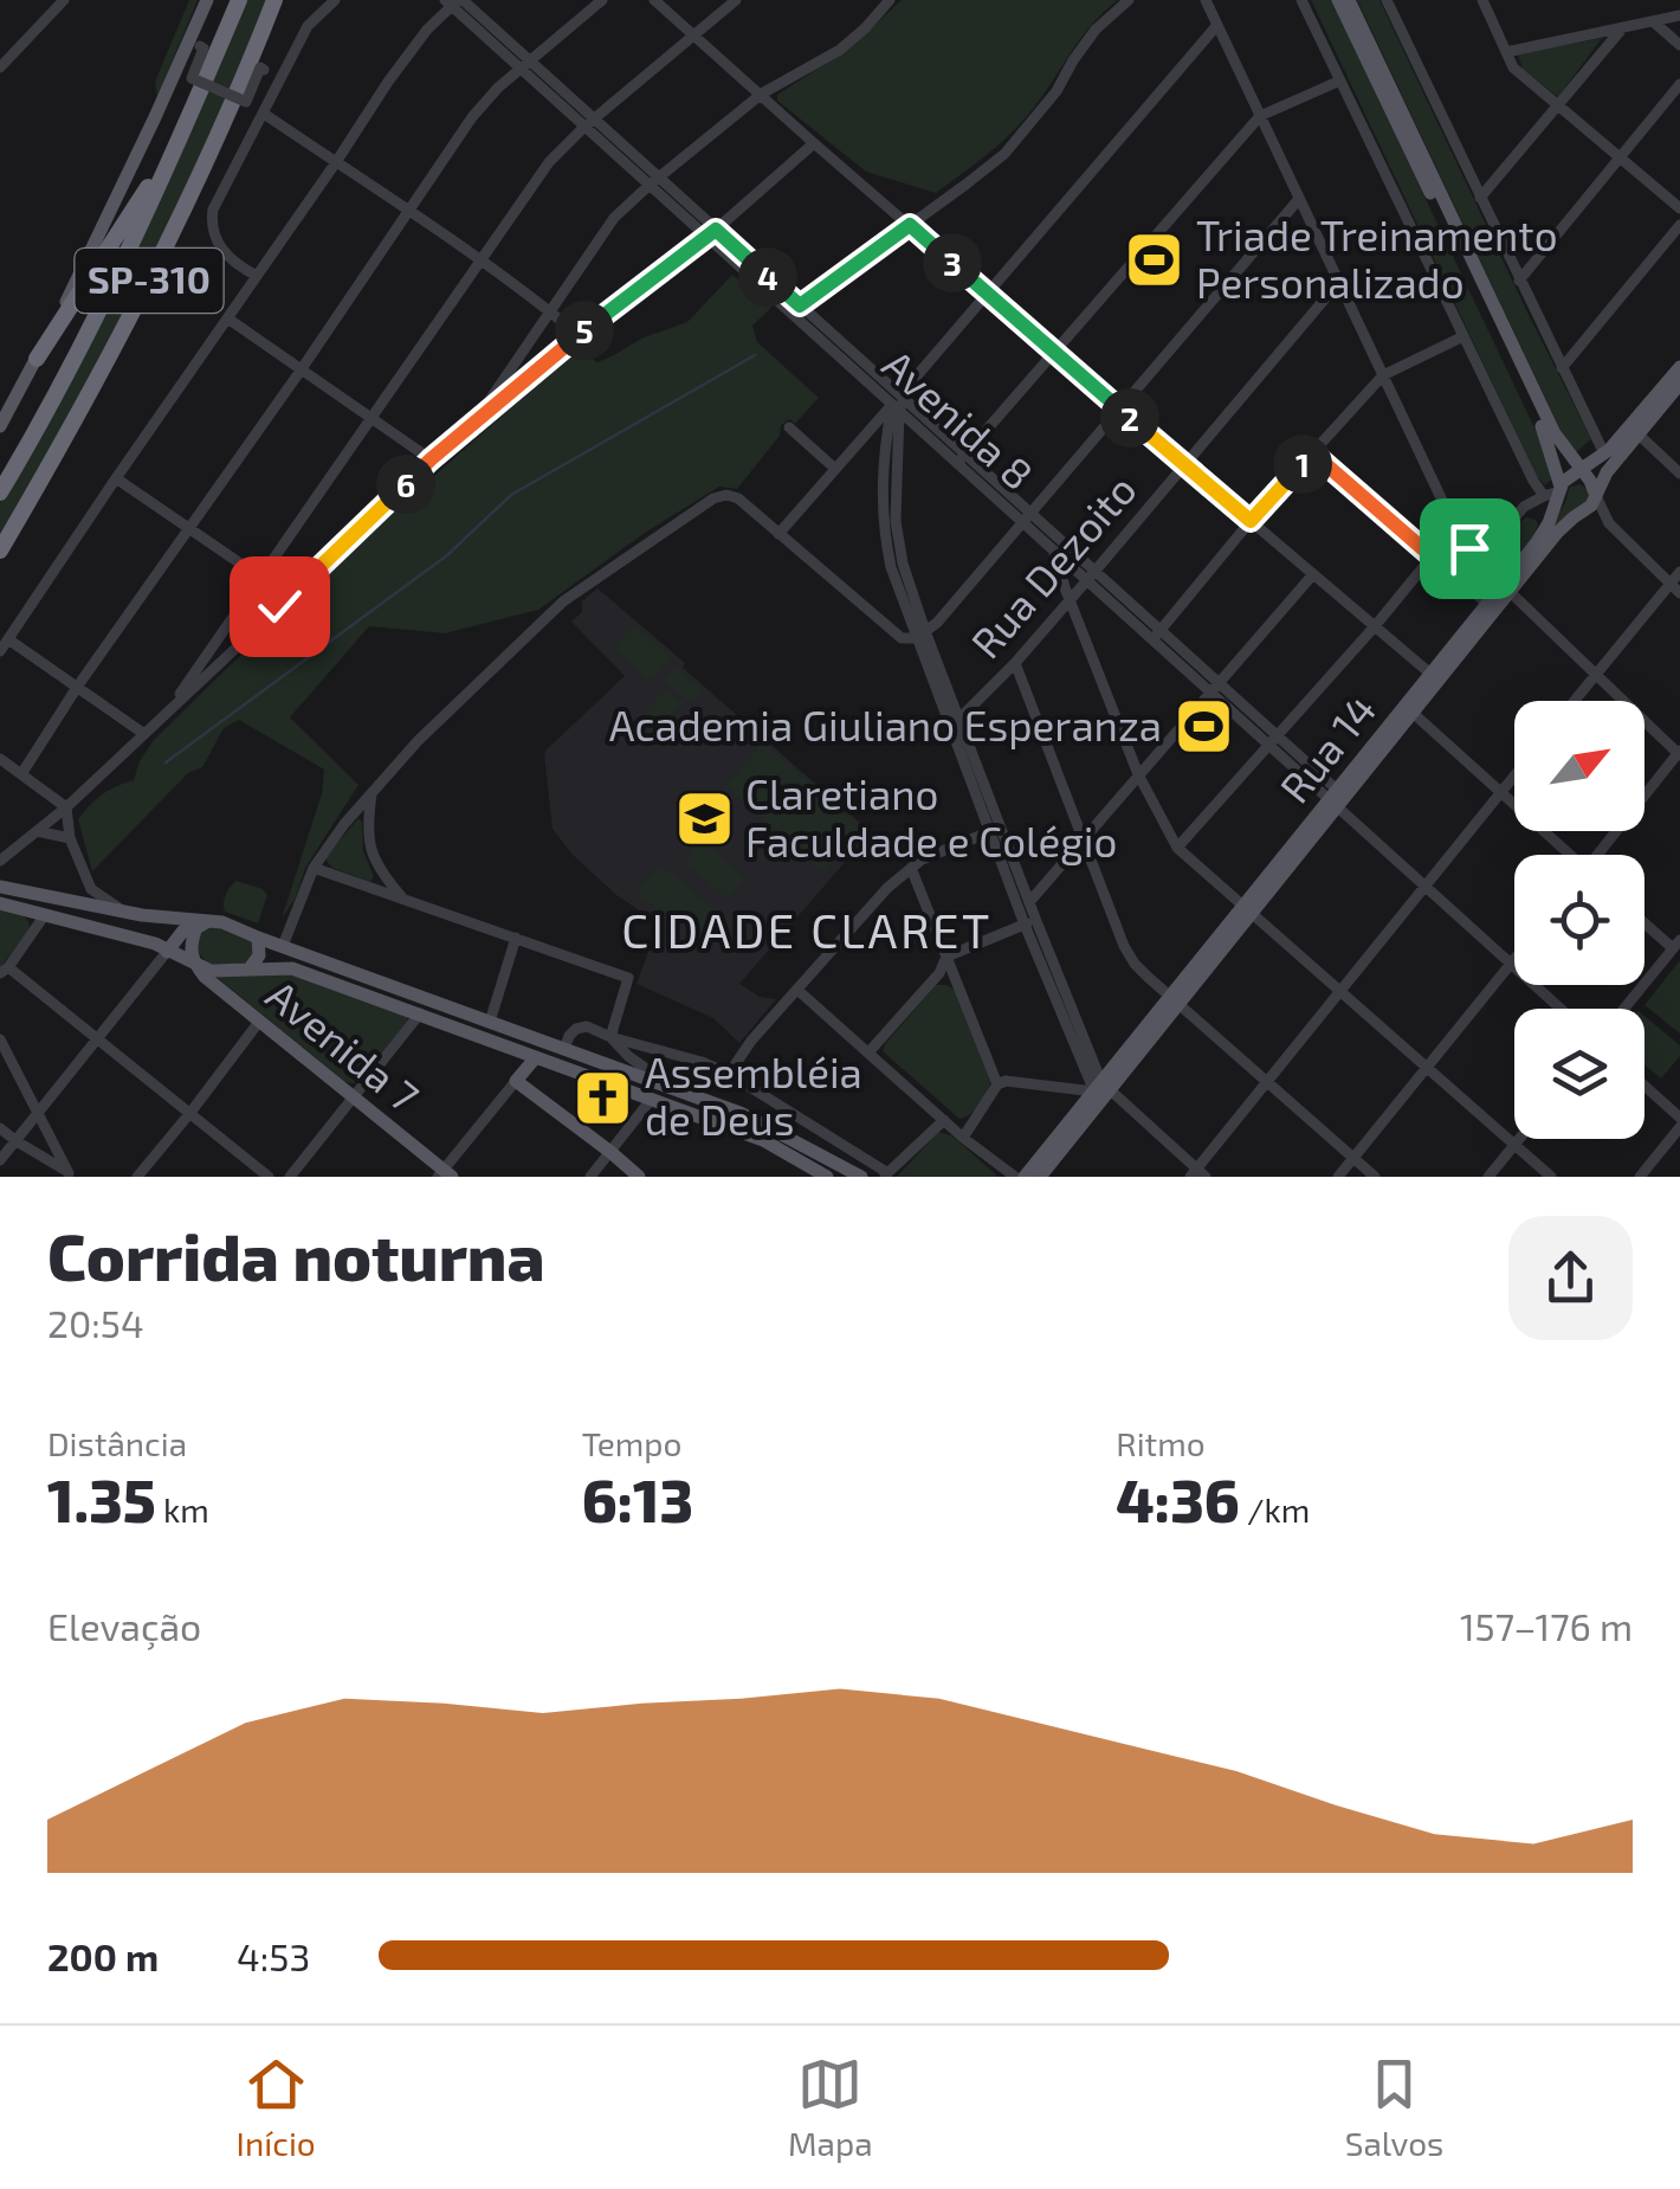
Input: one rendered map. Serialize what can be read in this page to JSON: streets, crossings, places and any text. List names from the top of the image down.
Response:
{
  "streets": {
    "highway": ["SP-310"],
    "main road": ["Rua 14", "Avenida 7"],
    "street": ["Avenida 8", "Rua Dezoito"]
  },
  "crossings": [
    ["Avenida 8", "Rua Dezoito"],
    ["Avenida 8", "Rua 14"]
  ],
  "districts": ["CIDADE CLARET"],
  "places": {
    "sports": ["Triade Treinamento Personalizado", "Academia Giuliano Esperanza"],
    "school or university": ["Claretiano Faculdade e Colégio"],
    "church": ["Assembléia de Deus"]
  },
  "north": "top right",
  "page": {
    "pins": [
      "3",
      "4",
      "5",
      "2",
      "1",
      "6"
    ],
    "heading": ["Corrida noturna", "20:54"],
    "stats": [
      ["Distância", "1.35 km"],
      ["Tempo", "6:13"],
      ["Ritmo", "4:36 /km"]
    ],
    "chart": ["Elevação", "157–176 m"],
    "list": [
      {
        "name": "200 m",
        "note": "4:53"
      }
    ],
    "tabs": ["Início", "Mapa", "Salvos"]
  }
}
